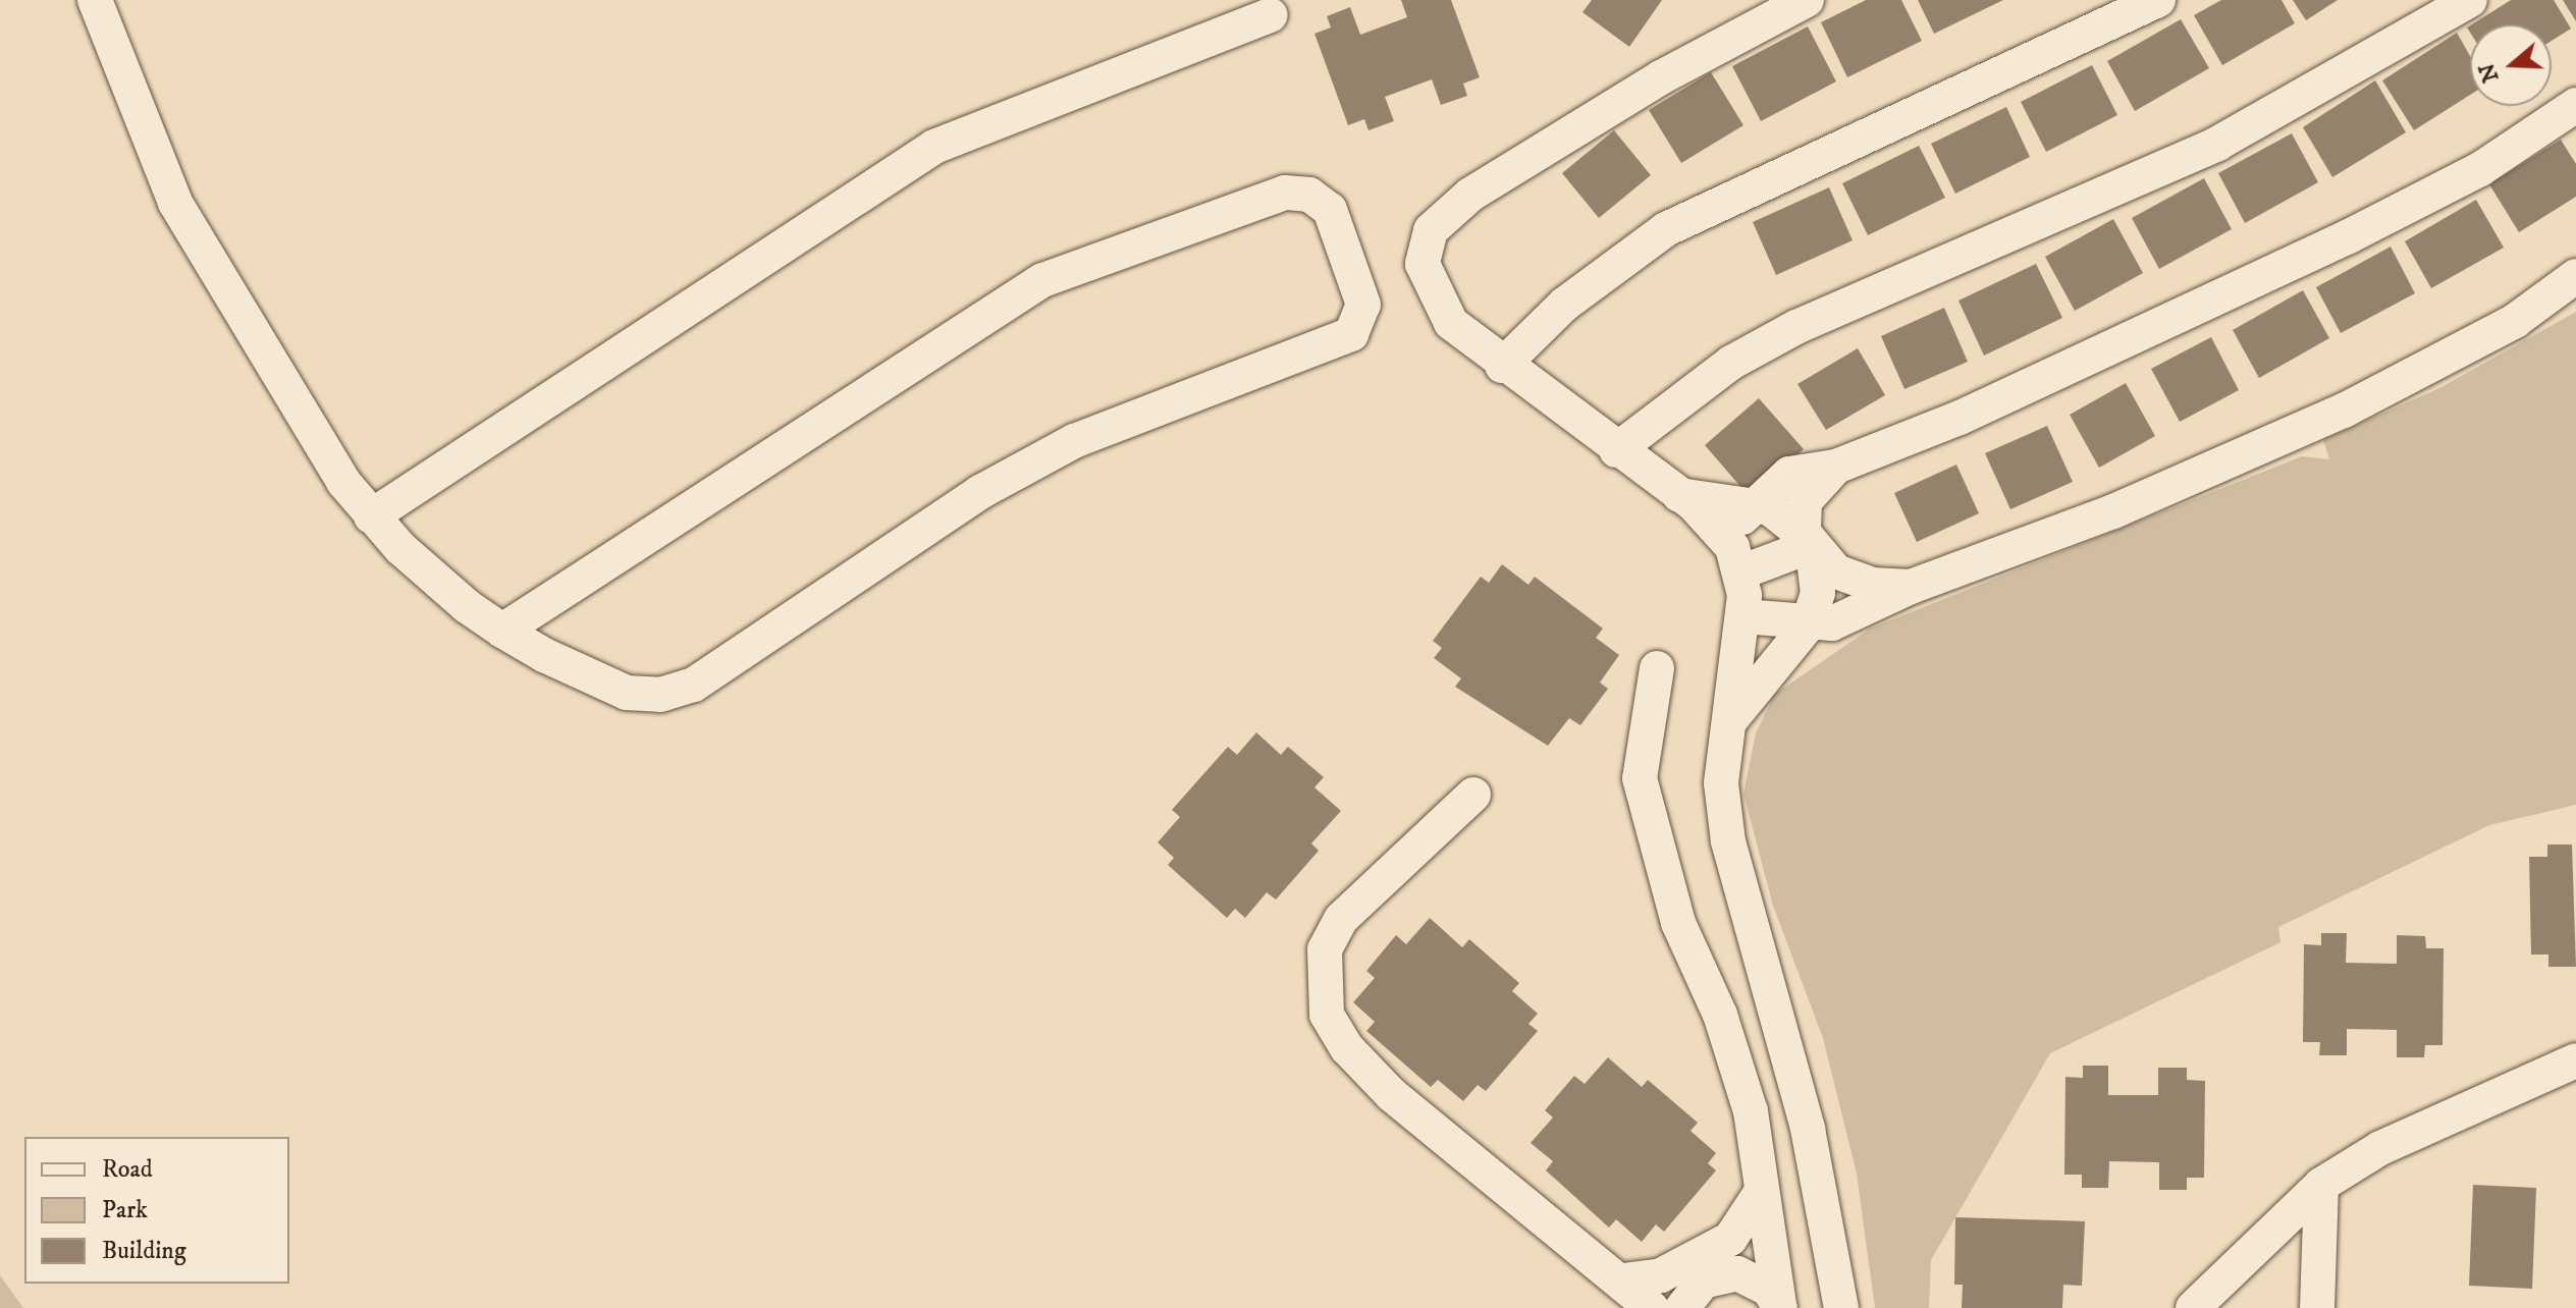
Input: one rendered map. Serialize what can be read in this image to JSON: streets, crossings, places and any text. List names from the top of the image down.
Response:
{
  "legend": ["Road", "Park", "Building"],
  "north": "left"
}
